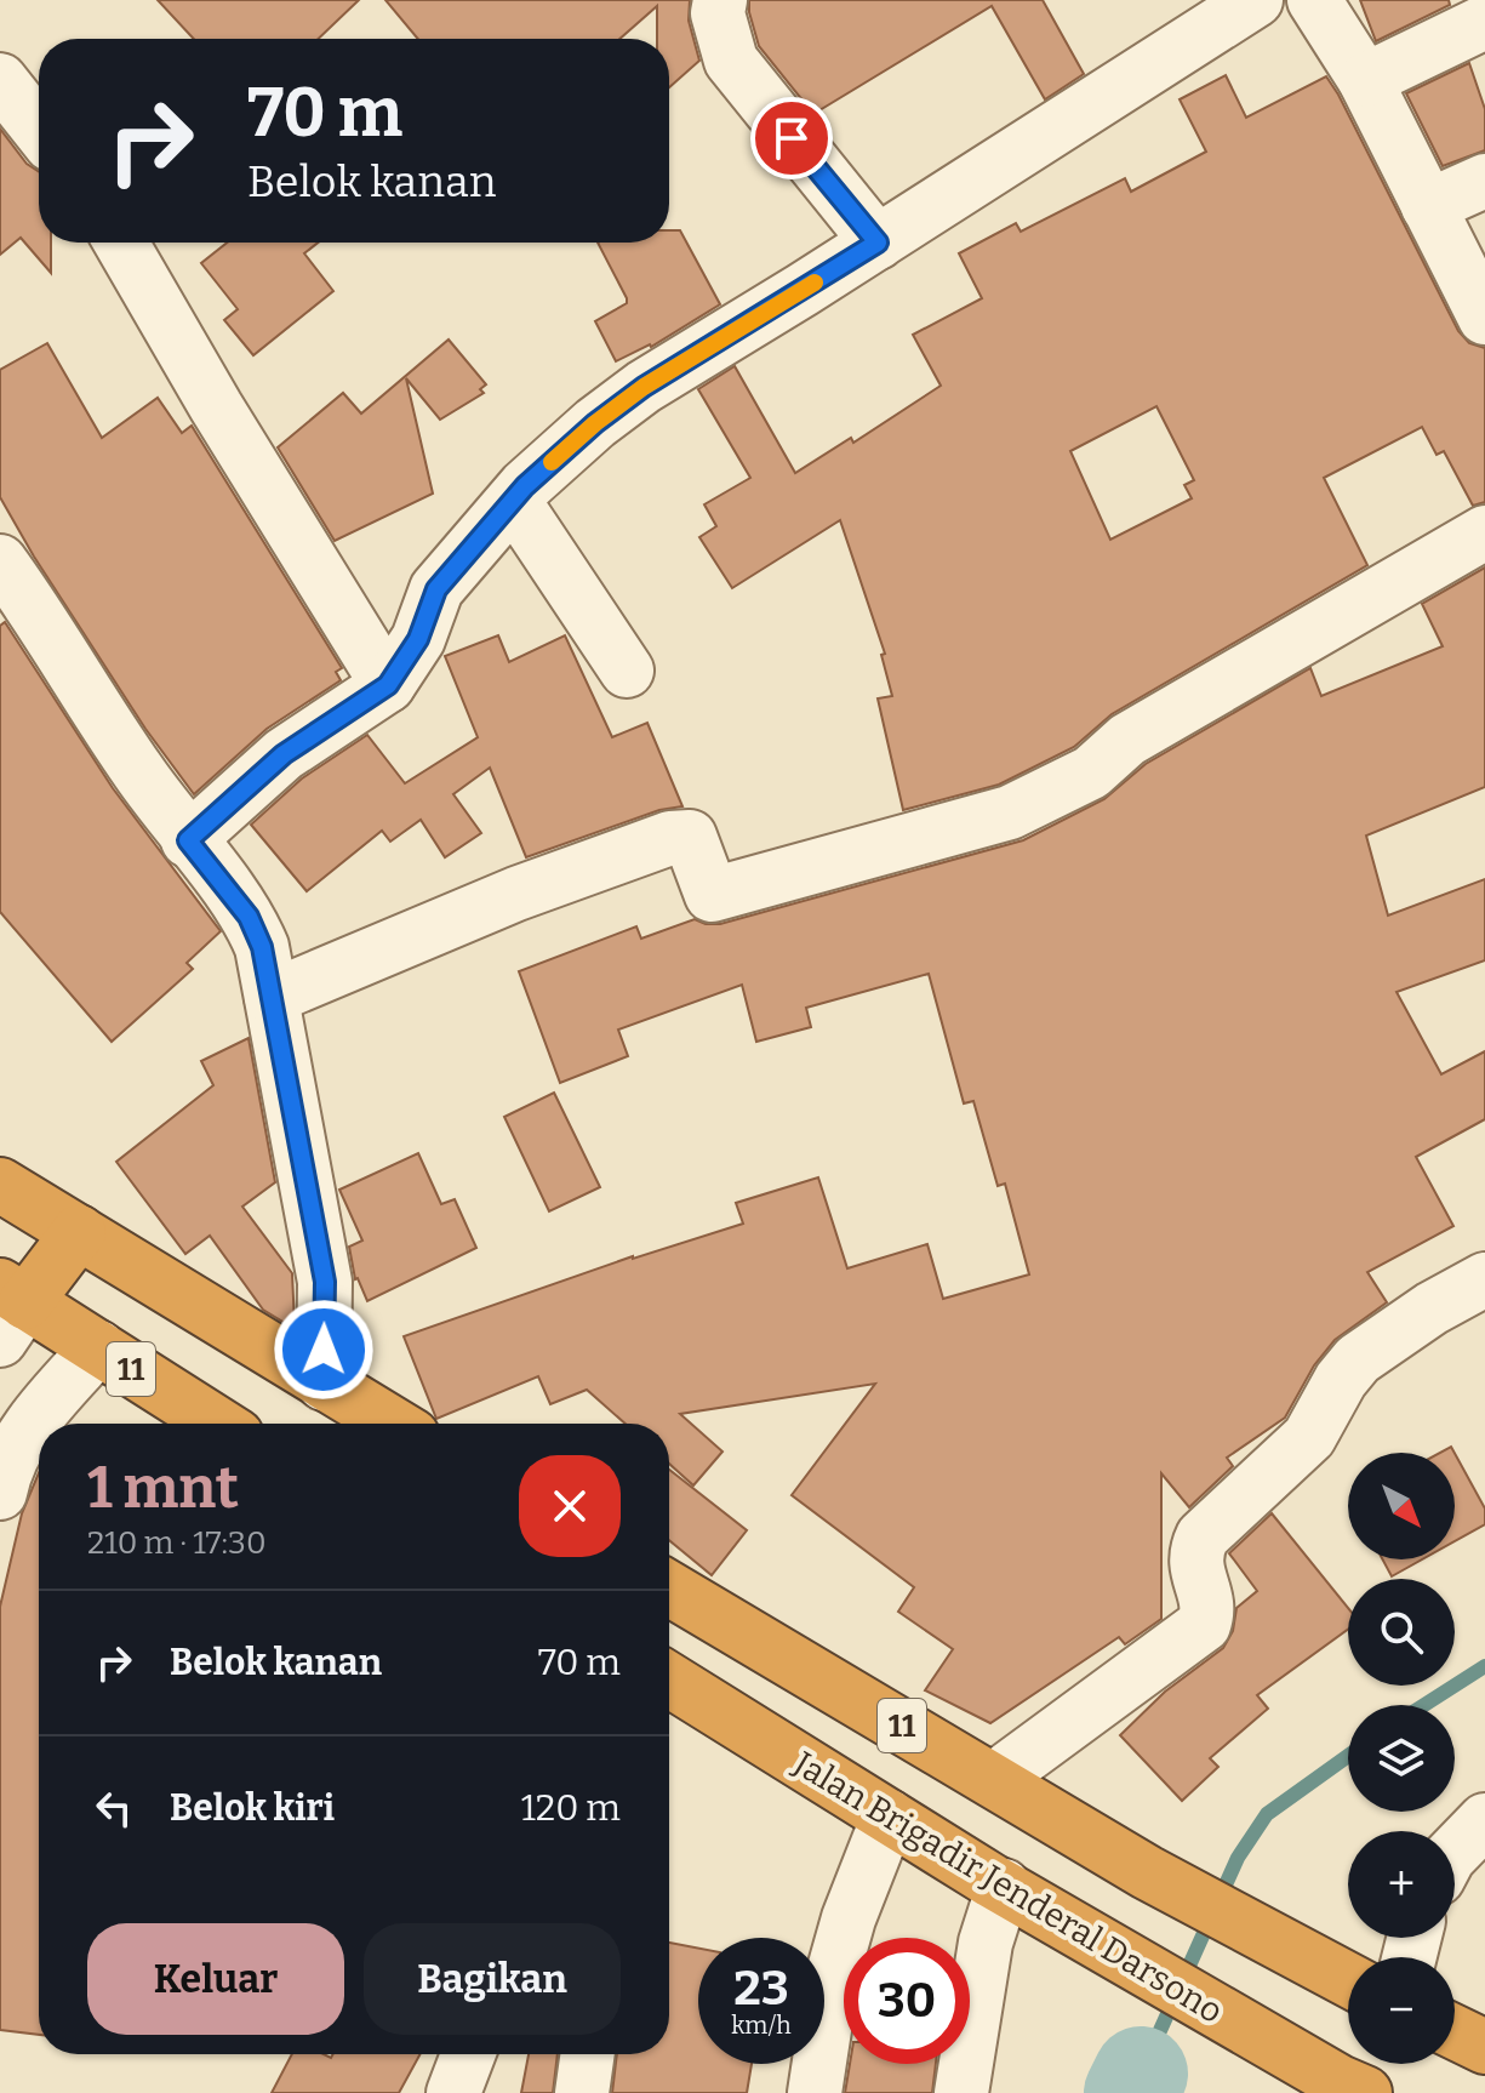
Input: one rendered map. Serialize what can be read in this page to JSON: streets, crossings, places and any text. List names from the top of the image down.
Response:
{
  "streets": {
    "highway": ["11", "Jalan Brigadir Jenderal Darsono"]
  },
  "north": "bottom right",
  "page": {
    "turn": ["70 m", "Belok kanan"],
    "heading": ["1 mnt", "210 m · 17:30"],
    "map_buttons": ["+", "−"],
    "list": [
      {
        "name": "Belok kanan",
        "value": "70 m"
      },
      {
        "name": "Belok kiri",
        "value": "120 m"
      }
    ],
    "buttons": ["Keluar", "Bagikan"],
    "speed": "23 km/h",
    "limit": "30"
  }
}
